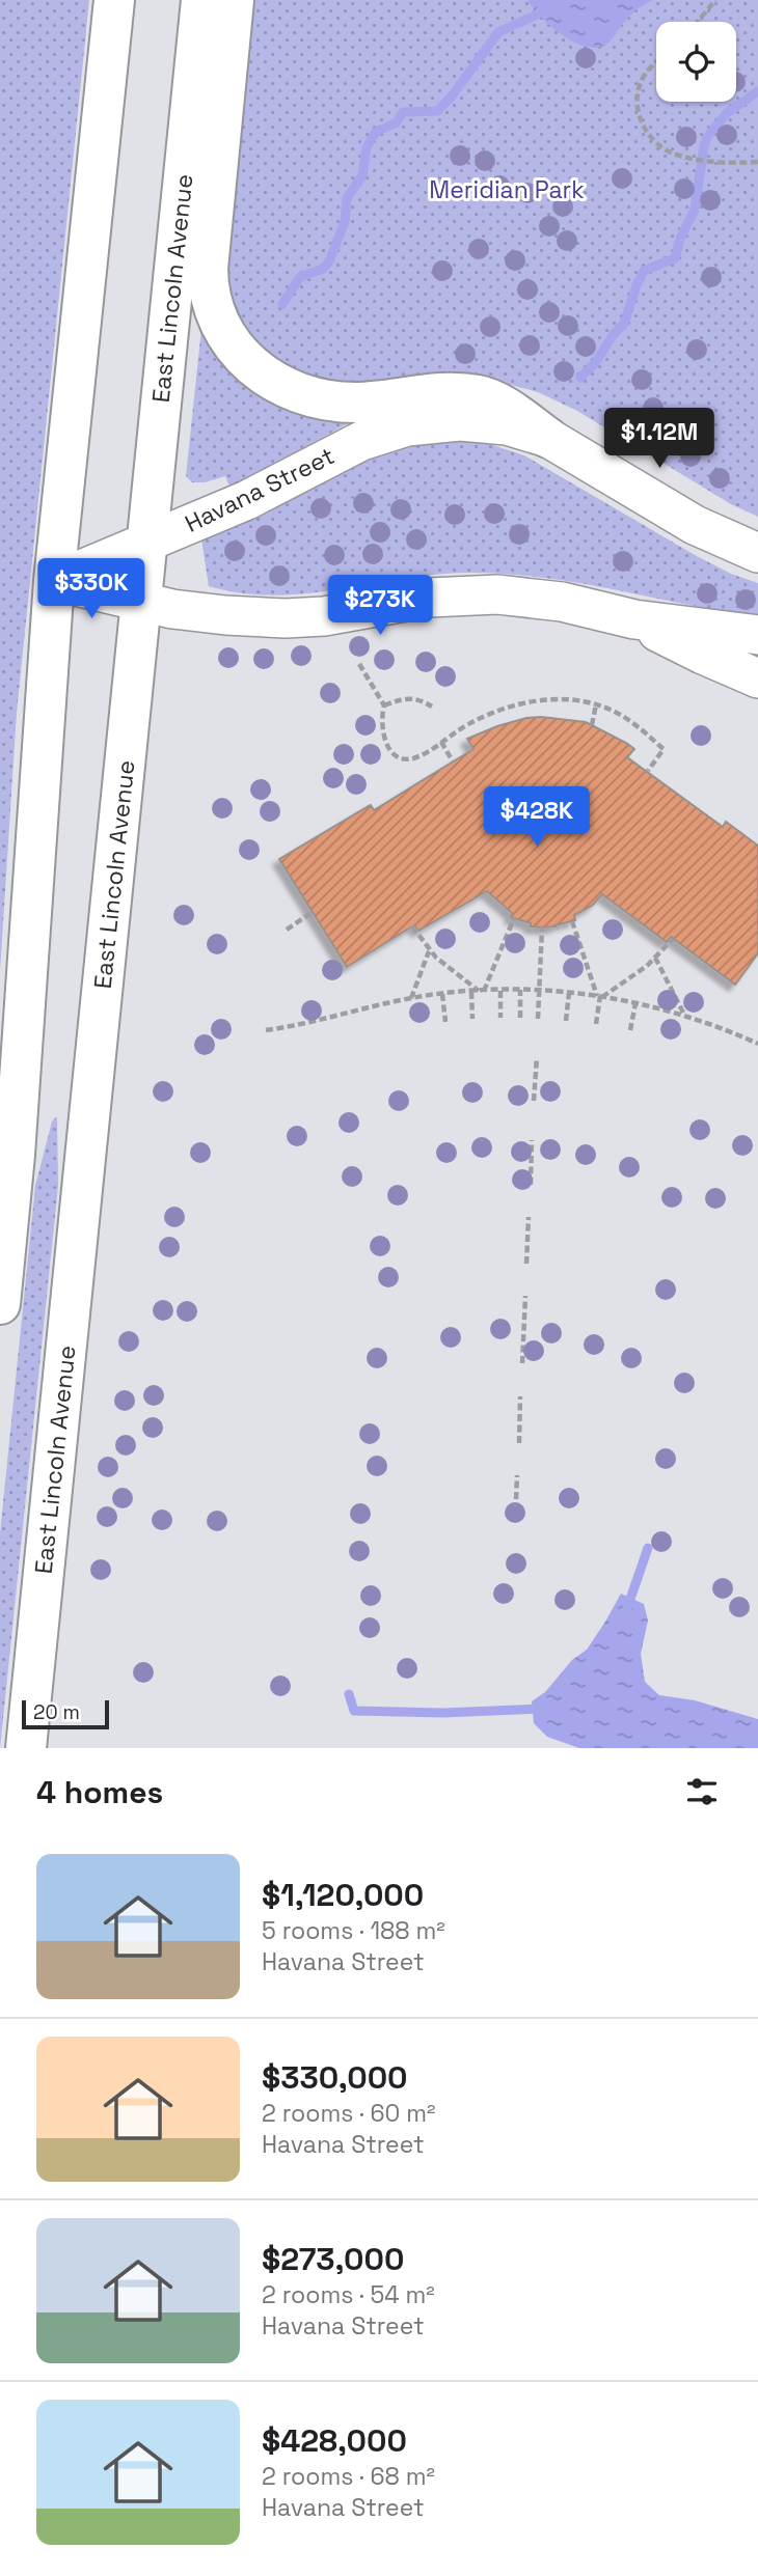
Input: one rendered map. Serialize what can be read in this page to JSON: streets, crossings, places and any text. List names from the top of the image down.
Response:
{
  "streets": {
    "main road": ["East Lincoln Avenue", "Havana Street"]
  },
  "crossings": [
    ["East Lincoln Avenue", "Havana Street"]
  ],
  "parks": ["Meridian Park"],
  "scale_bar": "20 m",
  "page": {
    "price": [
      "$1.12M",
      "$330K",
      "$273K",
      "$428K"
    ],
    "scale": "20 m",
    "heading": "4 homes",
    "list": [
      {
        "name": "$1,120,000",
        "note": "5 rooms · 188 m² · Havana Street"
      },
      {
        "name": "$330,000",
        "note": "2 rooms · 60 m² · Havana Street"
      },
      {
        "name": "$273,000",
        "note": "2 rooms · 54 m² · Havana Street"
      },
      {
        "name": "$428,000",
        "note": "2 rooms · 68 m² · Havana Street"
      }
    ]
  }
}
